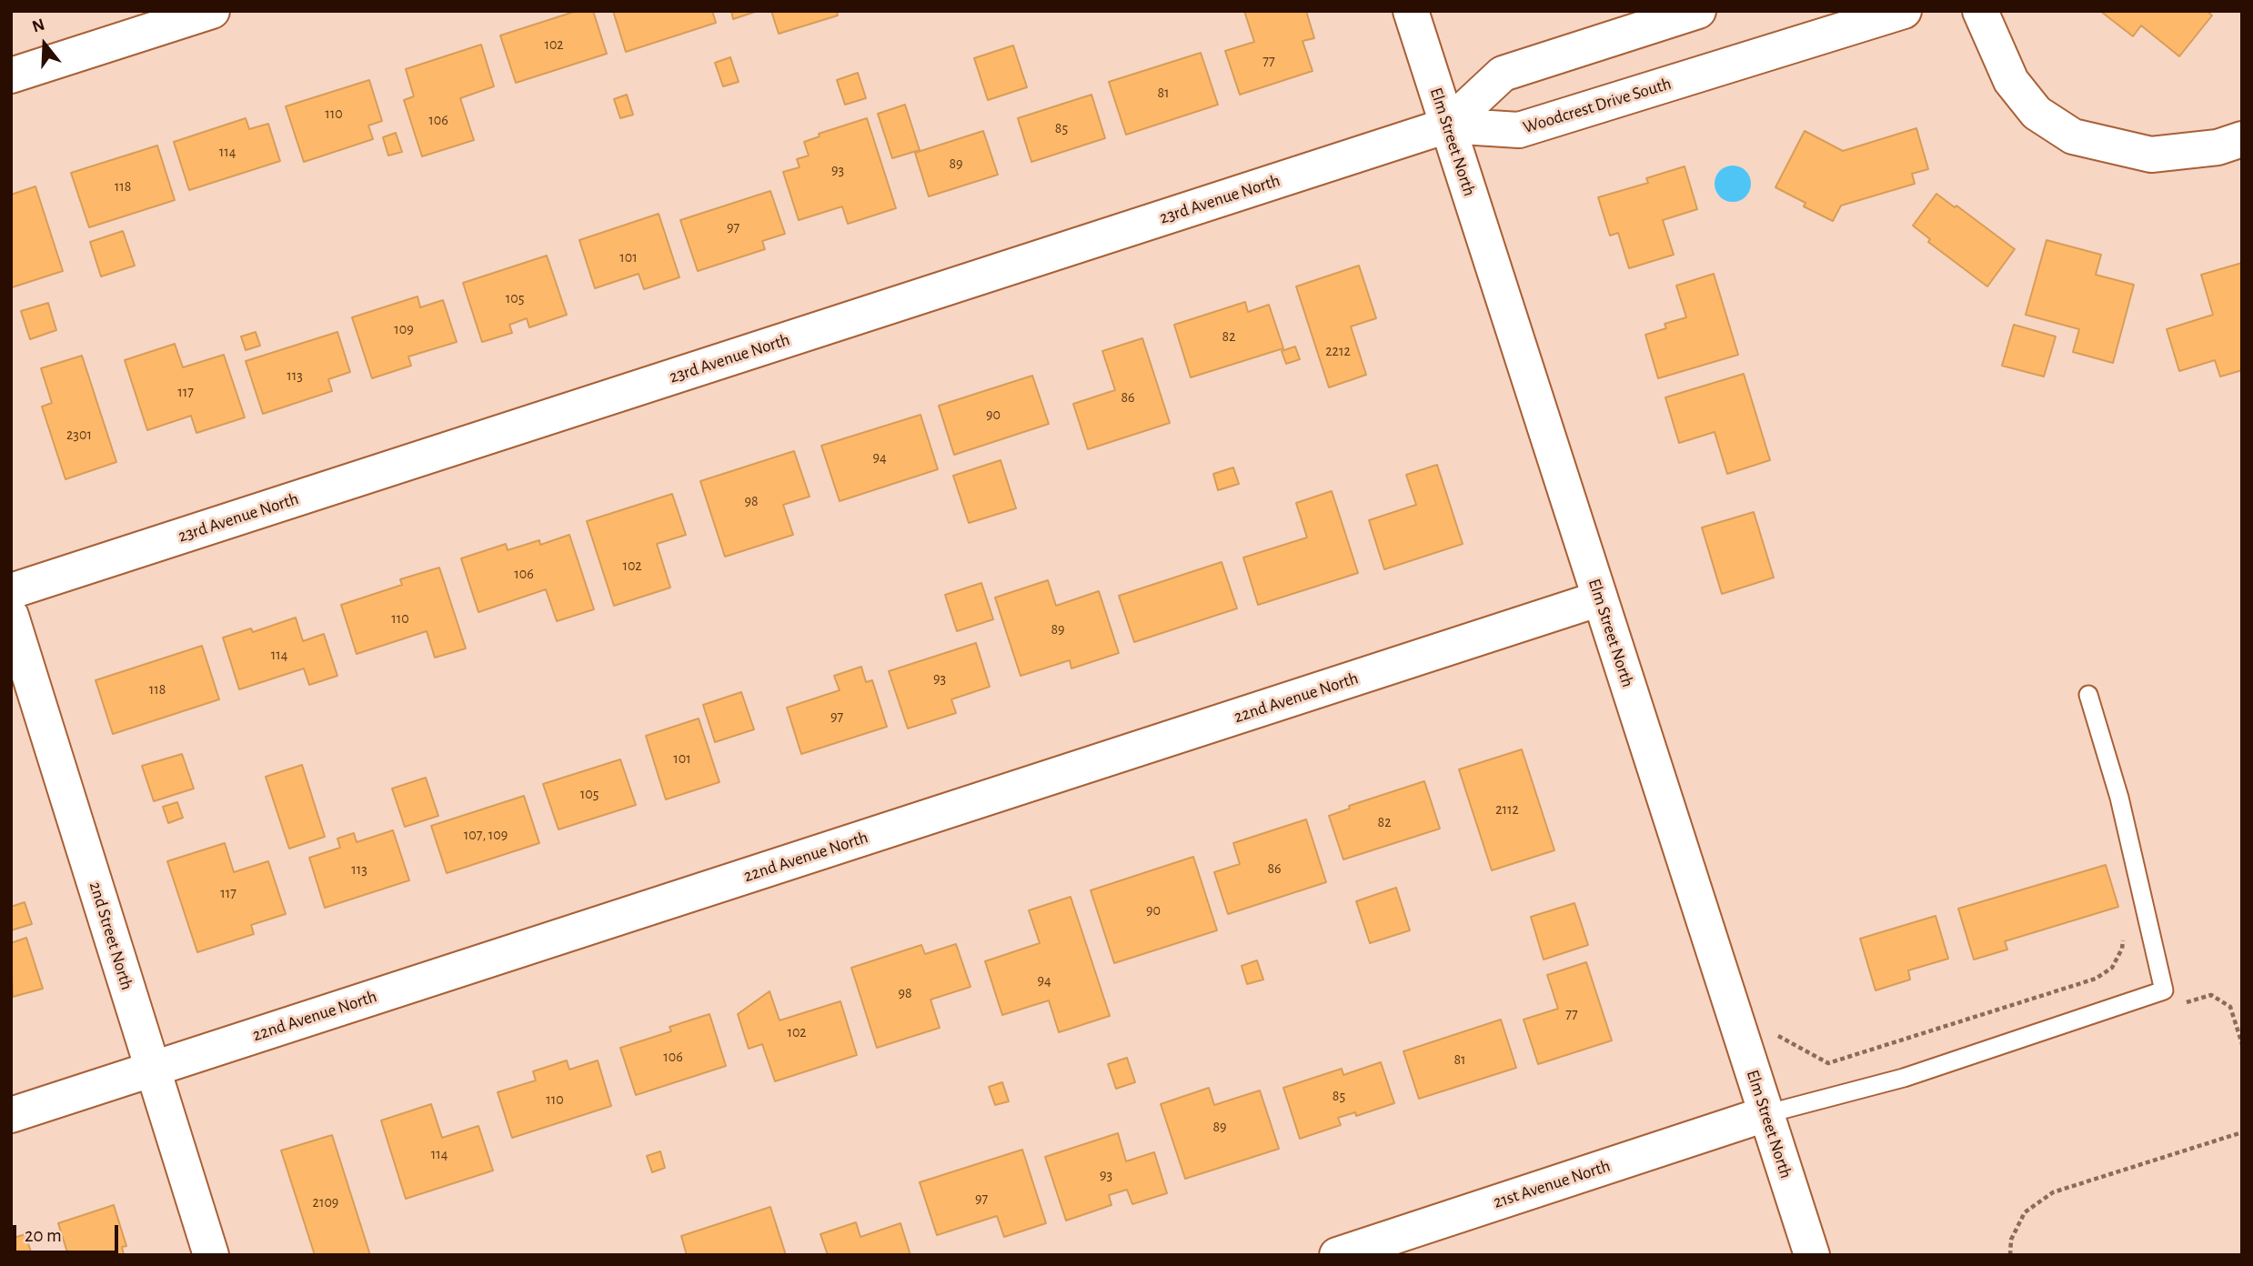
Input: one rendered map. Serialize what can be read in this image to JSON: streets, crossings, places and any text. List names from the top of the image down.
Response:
{
  "streets": {
    "street": [
      "Woodcrest Drive South",
      "Elm Street North",
      "23rd Avenue North",
      "22nd Avenue North",
      "2nd Street North",
      "21st Avenue North"
    ]
  },
  "crossings": [
    ["Woodcrest Drive South", "Elm Street North"],
    ["Woodcrest Drive South", "23rd Avenue North"],
    ["Elm Street North", "23rd Avenue North"],
    ["Elm Street North", "22nd Avenue North"],
    ["Elm Street North", "21st Avenue North"],
    ["22nd Avenue North", "2nd Street North"]
  ],
  "house_numbers": [
    "102",
    "77",
    "81",
    "110",
    "106",
    "85",
    "114",
    "89",
    "93",
    "118",
    "97",
    "101",
    "105",
    "109",
    "82",
    "2212",
    "113",
    "117",
    "86",
    "90",
    "2301",
    "94",
    "98",
    "102",
    "106",
    "110",
    "89",
    "114",
    "93",
    "118",
    "97",
    "101",
    "105",
    "2112",
    "82",
    "107, 109",
    "86",
    "113",
    "117",
    "90",
    "94",
    "98",
    "77",
    "102",
    "106",
    "81",
    "85",
    "110",
    "89",
    "114",
    "93",
    "97",
    "2109"
  ],
  "scale_bar": "20 m",
  "north": "top"
}
